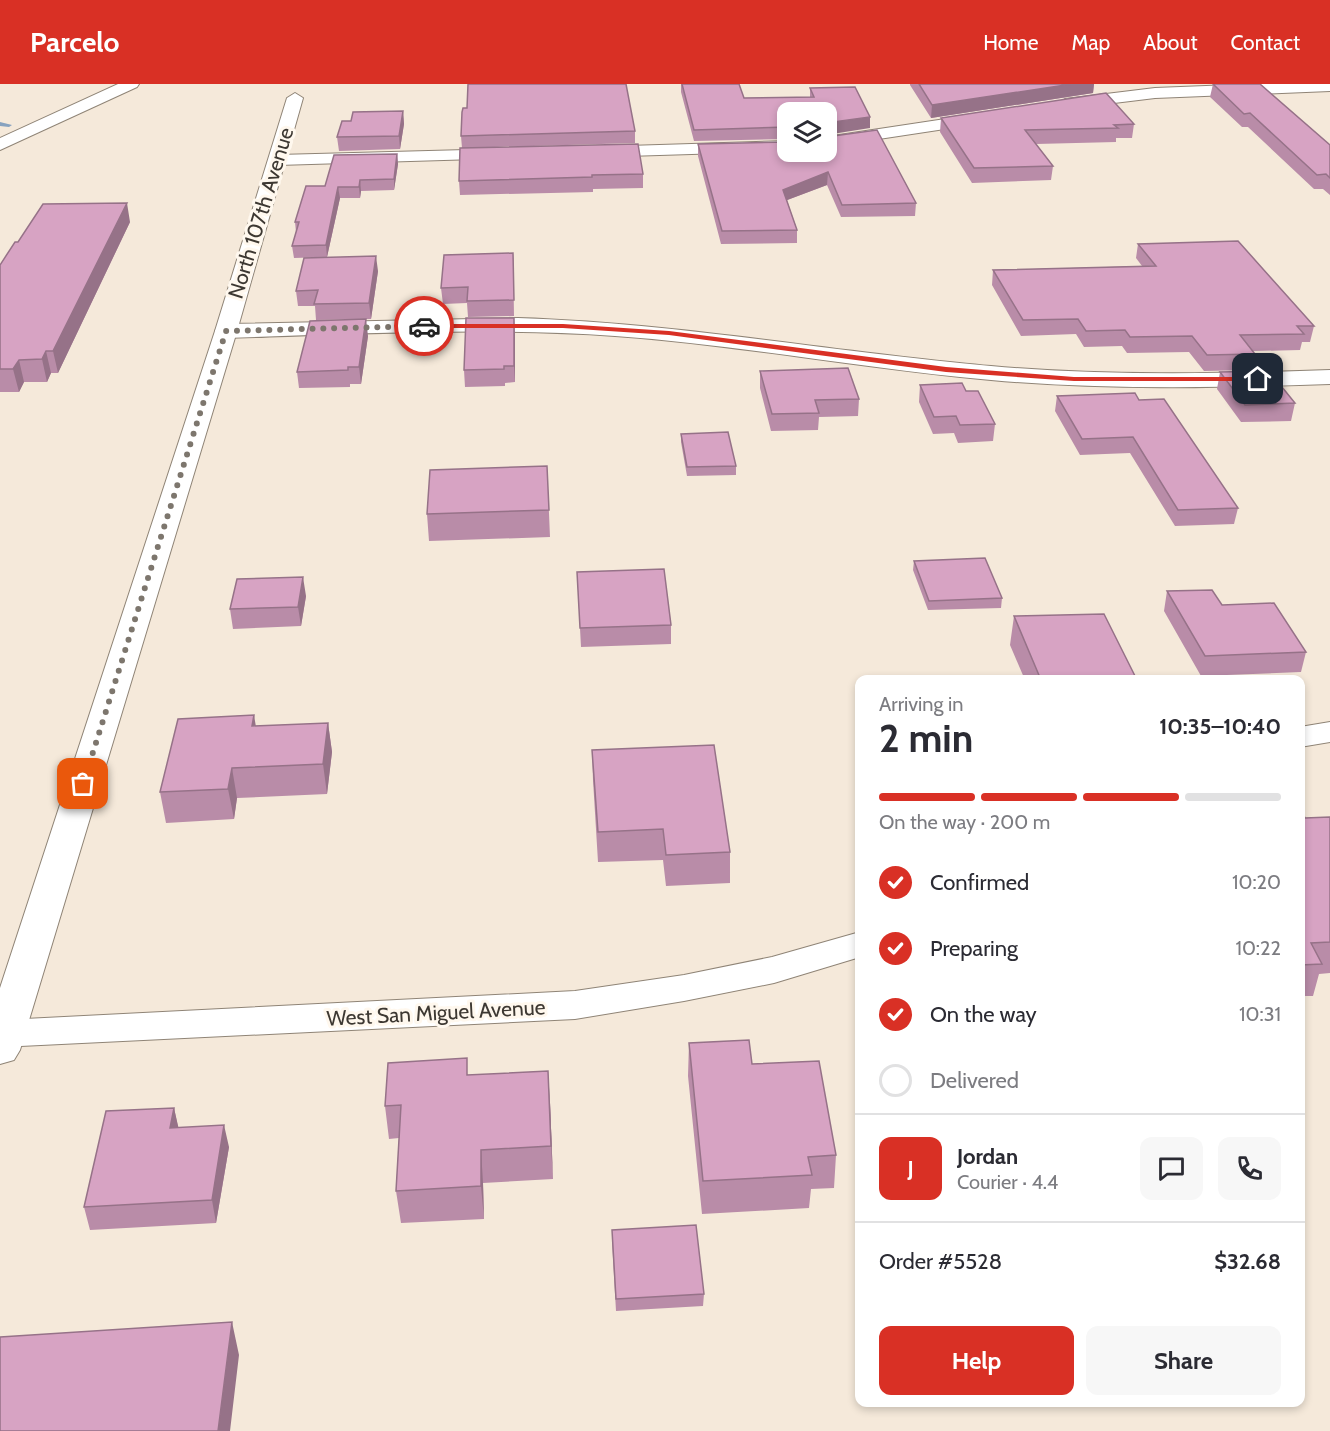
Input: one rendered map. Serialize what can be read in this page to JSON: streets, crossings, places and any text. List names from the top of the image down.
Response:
{
  "streets": {
    "street": ["North 107th Avenue", "West San Miguel Avenue"]
  },
  "crossings": [
    ["North 107th Avenue", "West San Miguel Avenue"]
  ],
  "page": {
    "header": "Parcelo",
    "nav": [
      "Home",
      "Map",
      "About",
      "Contact"
    ],
    "heading": ["2 min", "Arriving in", "10:35–10:40"],
    "panel": [
      "Jordan",
      "Courier · 4.4",
      "Order #5528",
      "$32.68"
    ],
    "bar": "On the way · 200 m",
    "list": [
      ["Confirmed", "10:20"],
      ["Preparing", "10:22"],
      ["On the way", "10:31"],
      "Delivered"
    ],
    "round": "J",
    "buttons": ["Help", "Share"]
  }
}
